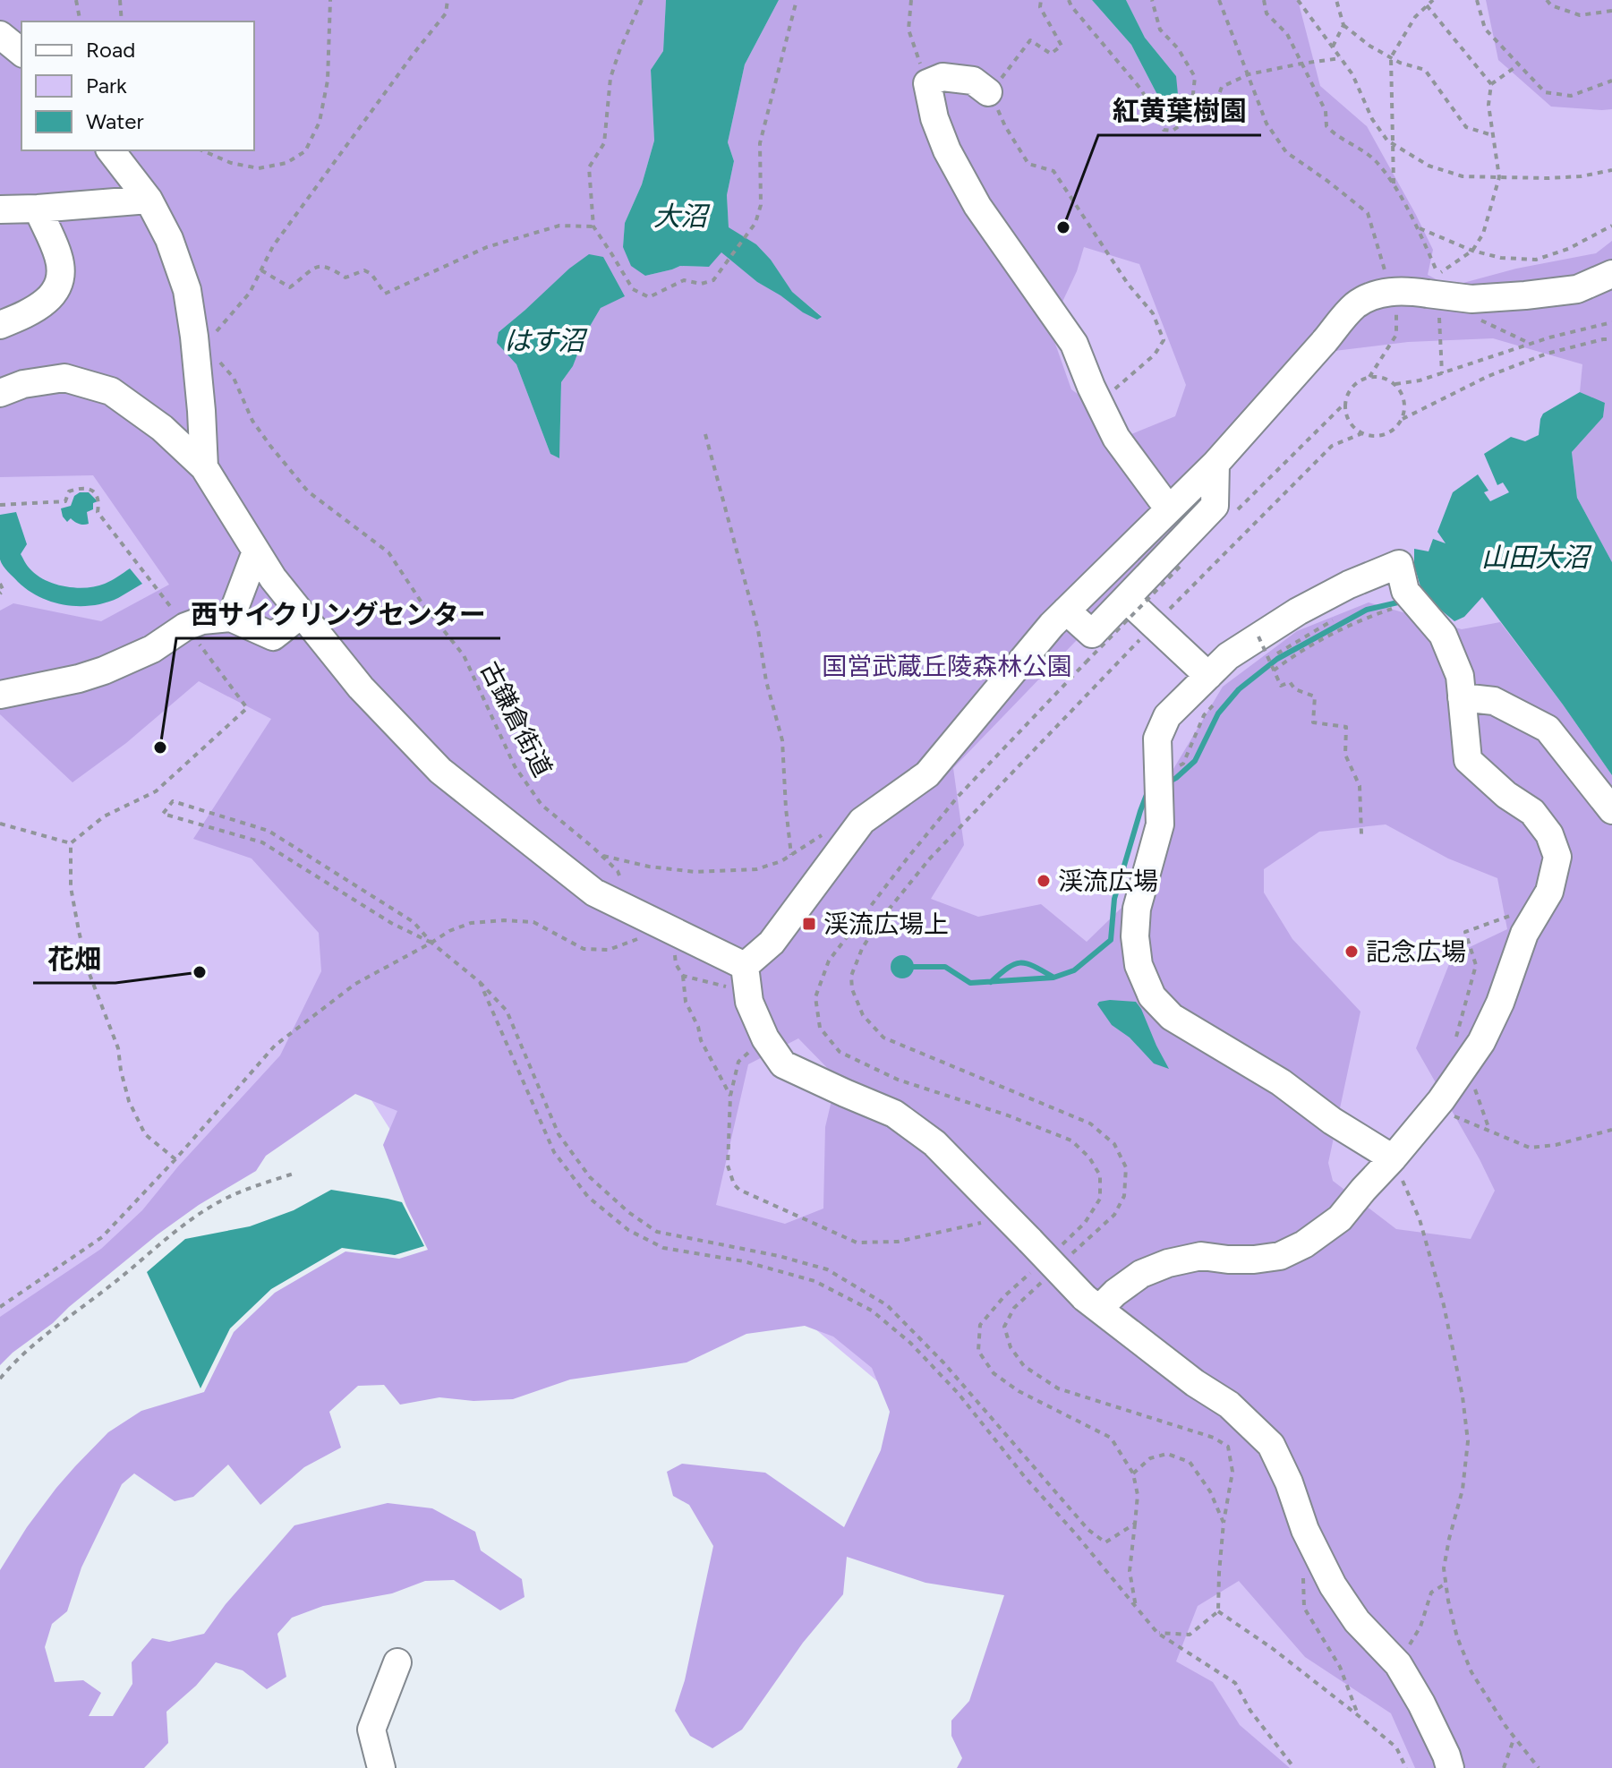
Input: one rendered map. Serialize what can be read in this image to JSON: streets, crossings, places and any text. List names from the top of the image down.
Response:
{
  "streets": {
    "path": ["古鎌倉街道"]
  },
  "water": ["大沼", "はす沼", "山田大沼"],
  "parks": ["国営武蔵丘陵森林公園"],
  "places": {
    "other": [
      "紅黄葉樹園",
      "西サイクリングセンター",
      "渓流広場",
      "記念広場",
      "花畑"
    ],
    "transit": ["渓流広場上"]
  },
  "legend": ["Road", "Park", "Water"]
}
